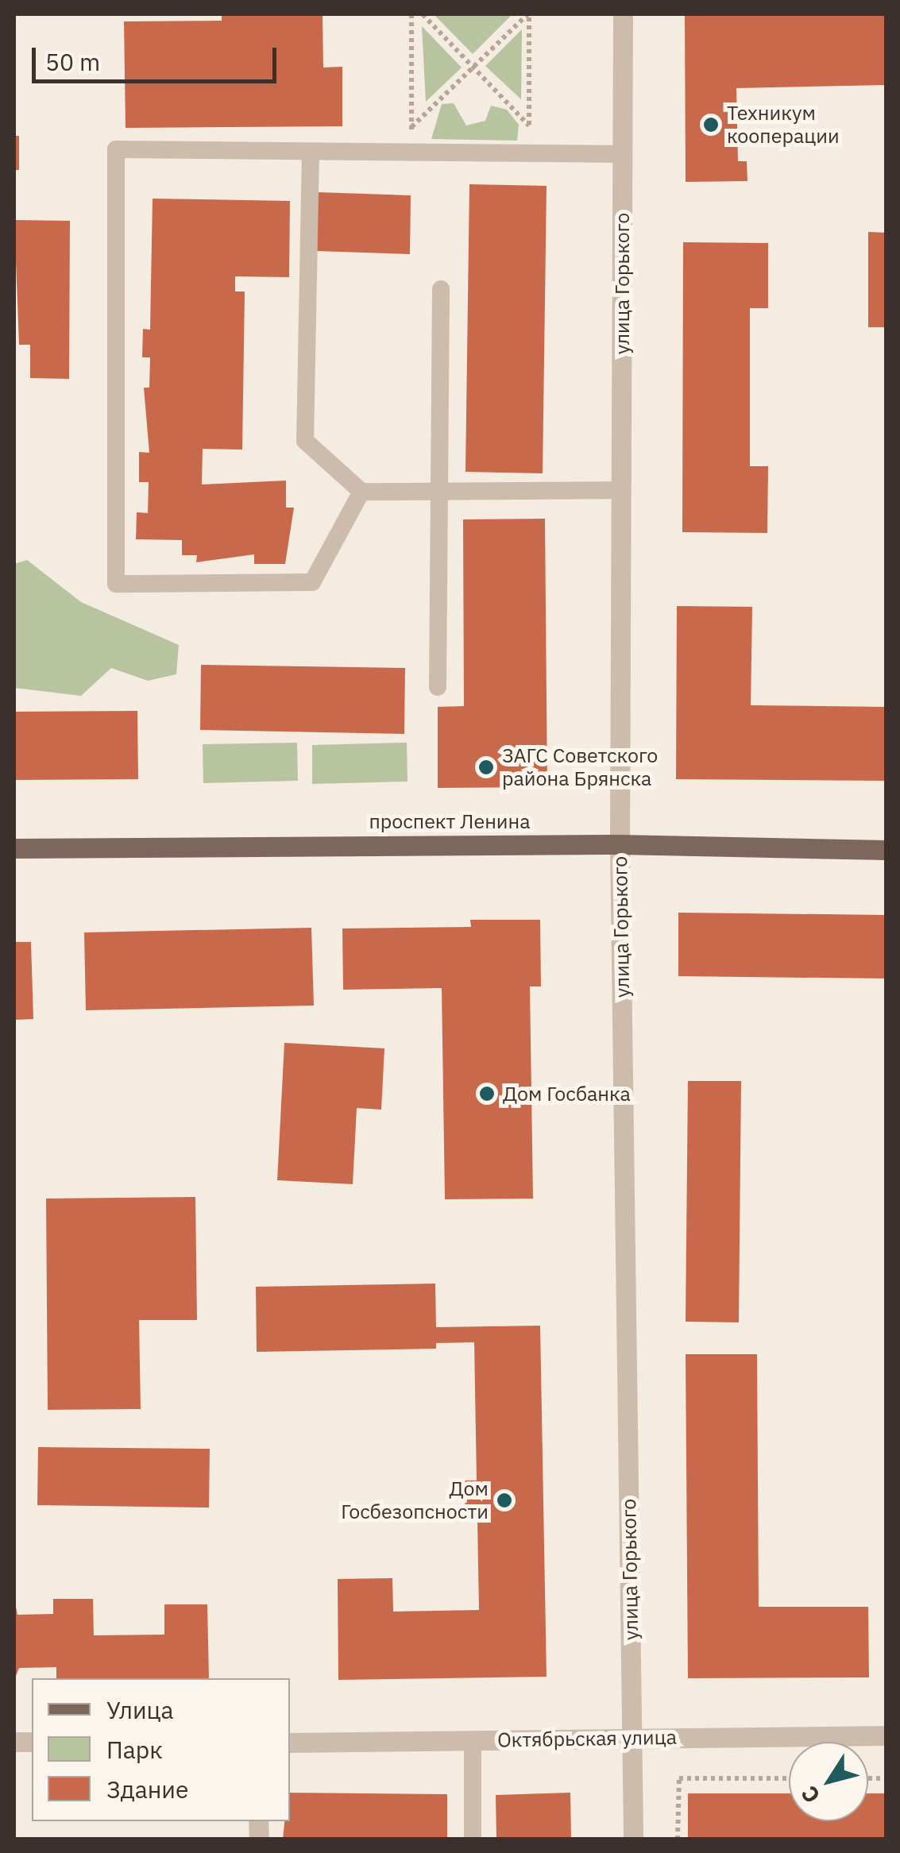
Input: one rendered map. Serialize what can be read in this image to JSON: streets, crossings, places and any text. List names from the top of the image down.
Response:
{
  "streets": {
    "main road": ["проспект Ленина"],
    "street": ["улица Горького", "Октябрьская улица"]
  },
  "crossings": [
    ["улица Горького", "проспект Ленина"],
    ["улица Горького", "Октябрьская улица"]
  ],
  "places": [
    "Техникум кооперации",
    "ЗАГС Советского района Брянска",
    "Дом Госбанка",
    "Дом Госбезопсности"
  ],
  "legend": ["Улица", "Парк", "Здание"],
  "scale_bar": "50 m",
  "north": "bottom left"
}
